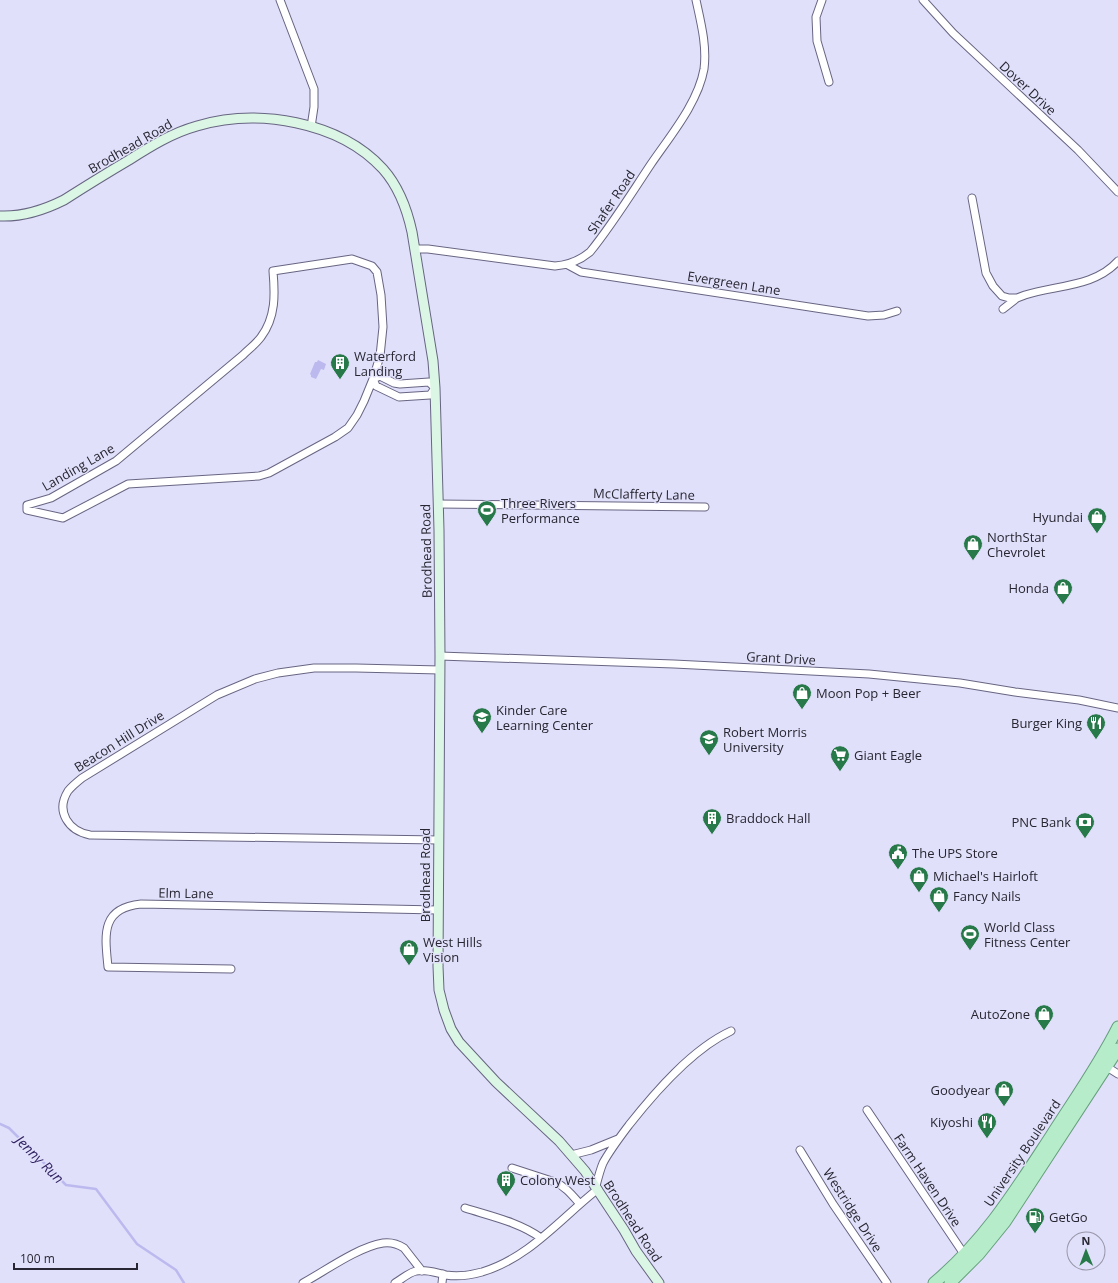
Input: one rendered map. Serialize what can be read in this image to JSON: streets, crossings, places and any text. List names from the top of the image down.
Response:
{
  "streets": {
    "main road": ["Brodhead Road", "University Boulevard"],
    "street": [
      "Dover Drive",
      "Shafer Road",
      "Evergreen Lane",
      "Landing Lane",
      "McClafferty Lane",
      "Grant Drive",
      "Beacon Hill Drive",
      "Elm Lane",
      "Farm Haven Drive",
      "Westridge Drive"
    ]
  },
  "crossings": [
    ["Brodhead Road", "Shafer Road"],
    ["Brodhead Road", "McClafferty Lane"],
    ["Brodhead Road", "Grant Drive"],
    ["Brodhead Road", "Beacon Hill Drive"],
    ["Brodhead Road", "Elm Lane"],
    ["Shafer Road", "Evergreen Lane"],
    ["University Boulevard", "Farm Haven Drive"]
  ],
  "water": ["Jenny Run"],
  "places": {
    "building": ["Waterford Landing", "Braddock Hall", "Colony West"],
    "sports": ["Three Rivers Performance", "World Class Fitness Center"],
    "shop": [
      "Hyundai",
      "NorthStar Chevrolet",
      "Honda",
      "Moon Pop + Beer",
      "Michael's Hairloft",
      "Fancy Nails",
      "West Hills Vision",
      "AutoZone",
      "Goodyear"
    ],
    "school or university": ["Kinder Care Learning Center", "Robert Morris University"],
    "restaurant": ["Burger King", "Kiyoshi"],
    "supermarket": ["Giant Eagle"],
    "bank": ["PNC Bank"],
    "public building": ["The UPS Store"],
    "fuel station": ["GetGo"]
  },
  "scale_bar": "100 m",
  "north": "top"
}
